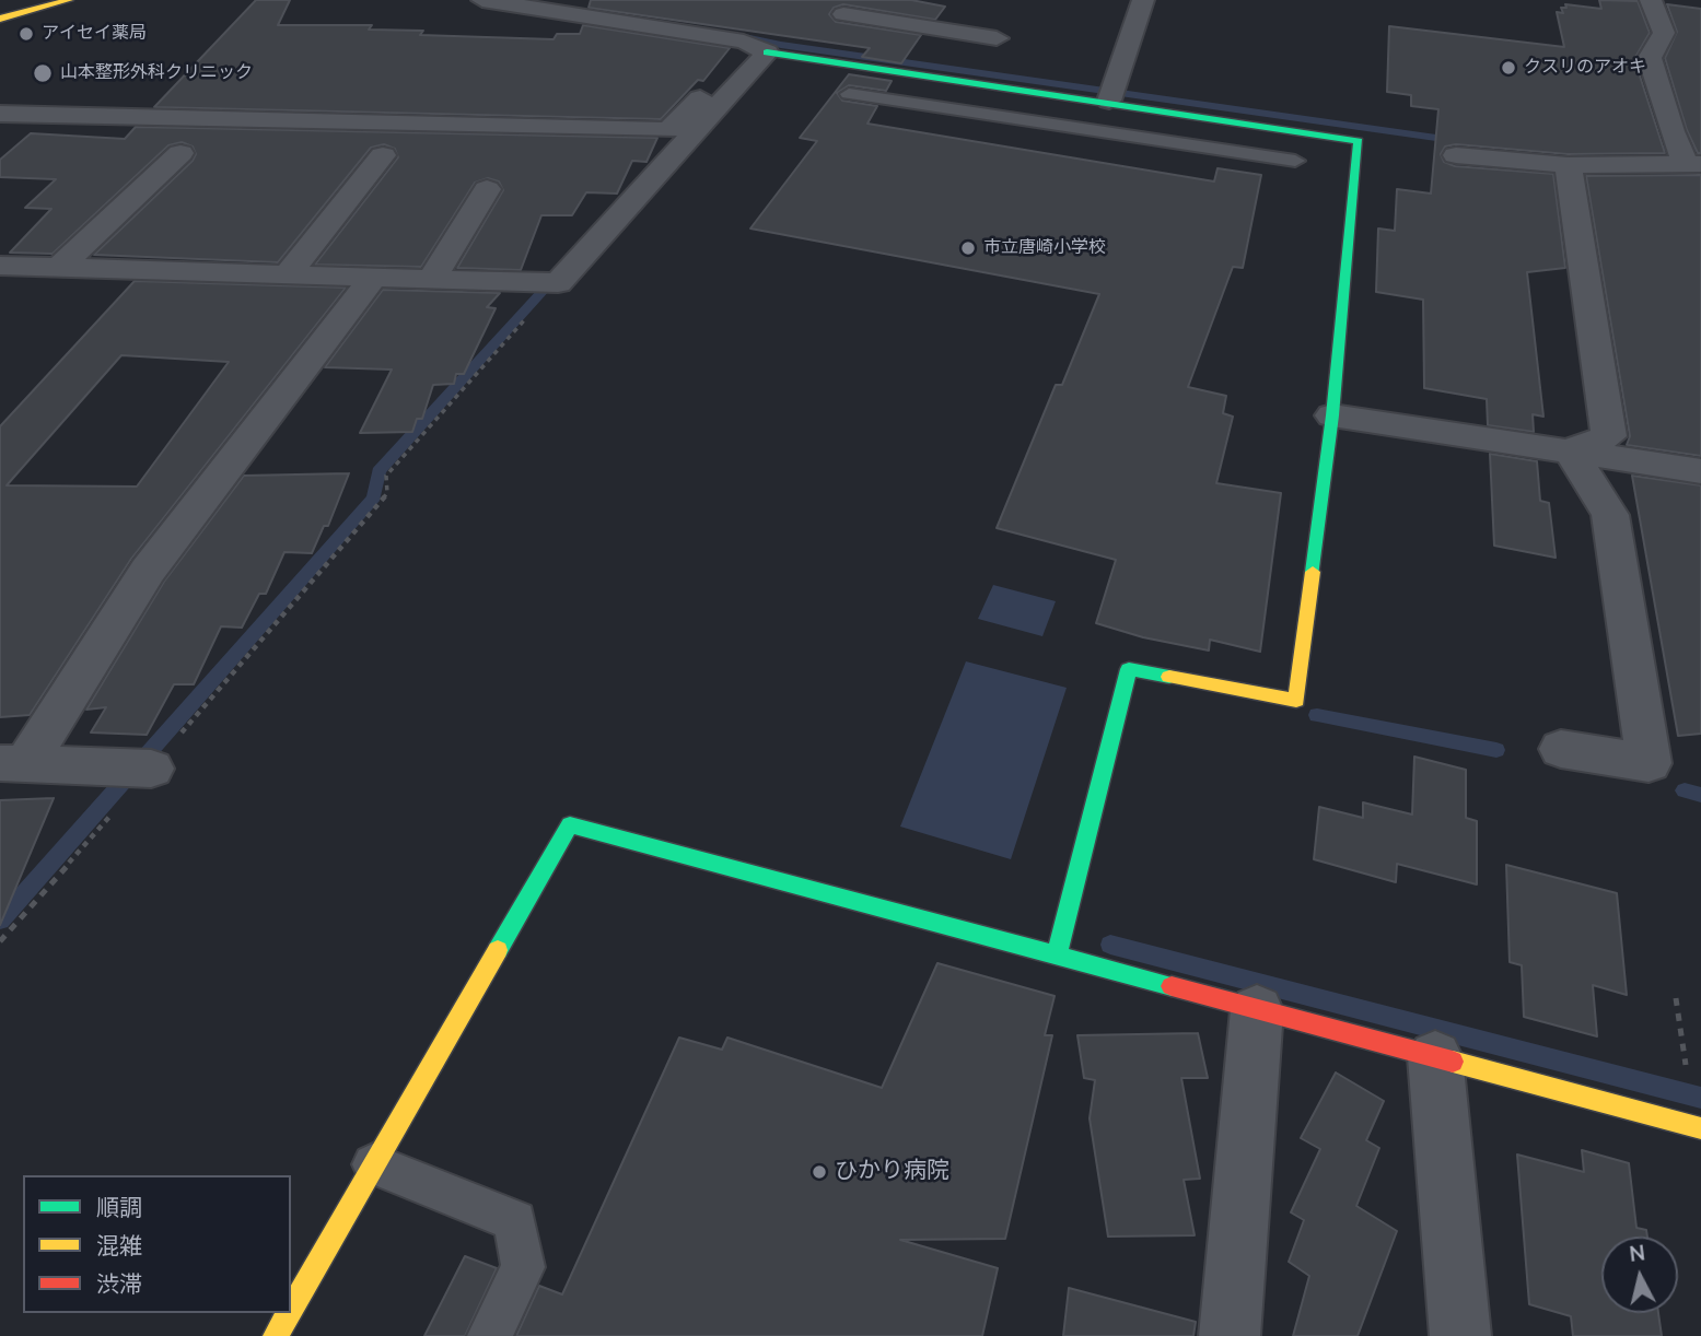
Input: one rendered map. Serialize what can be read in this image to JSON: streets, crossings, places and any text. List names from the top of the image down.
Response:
{
  "places": [
    "アイセイ薬局",
    "クスリのアオキ",
    "山本整形外科クリニック",
    "市立唐崎小学校",
    "ひかり病院"
  ],
  "legend": ["順調", "混雑", "渋滞"],
  "north": "top"
}
